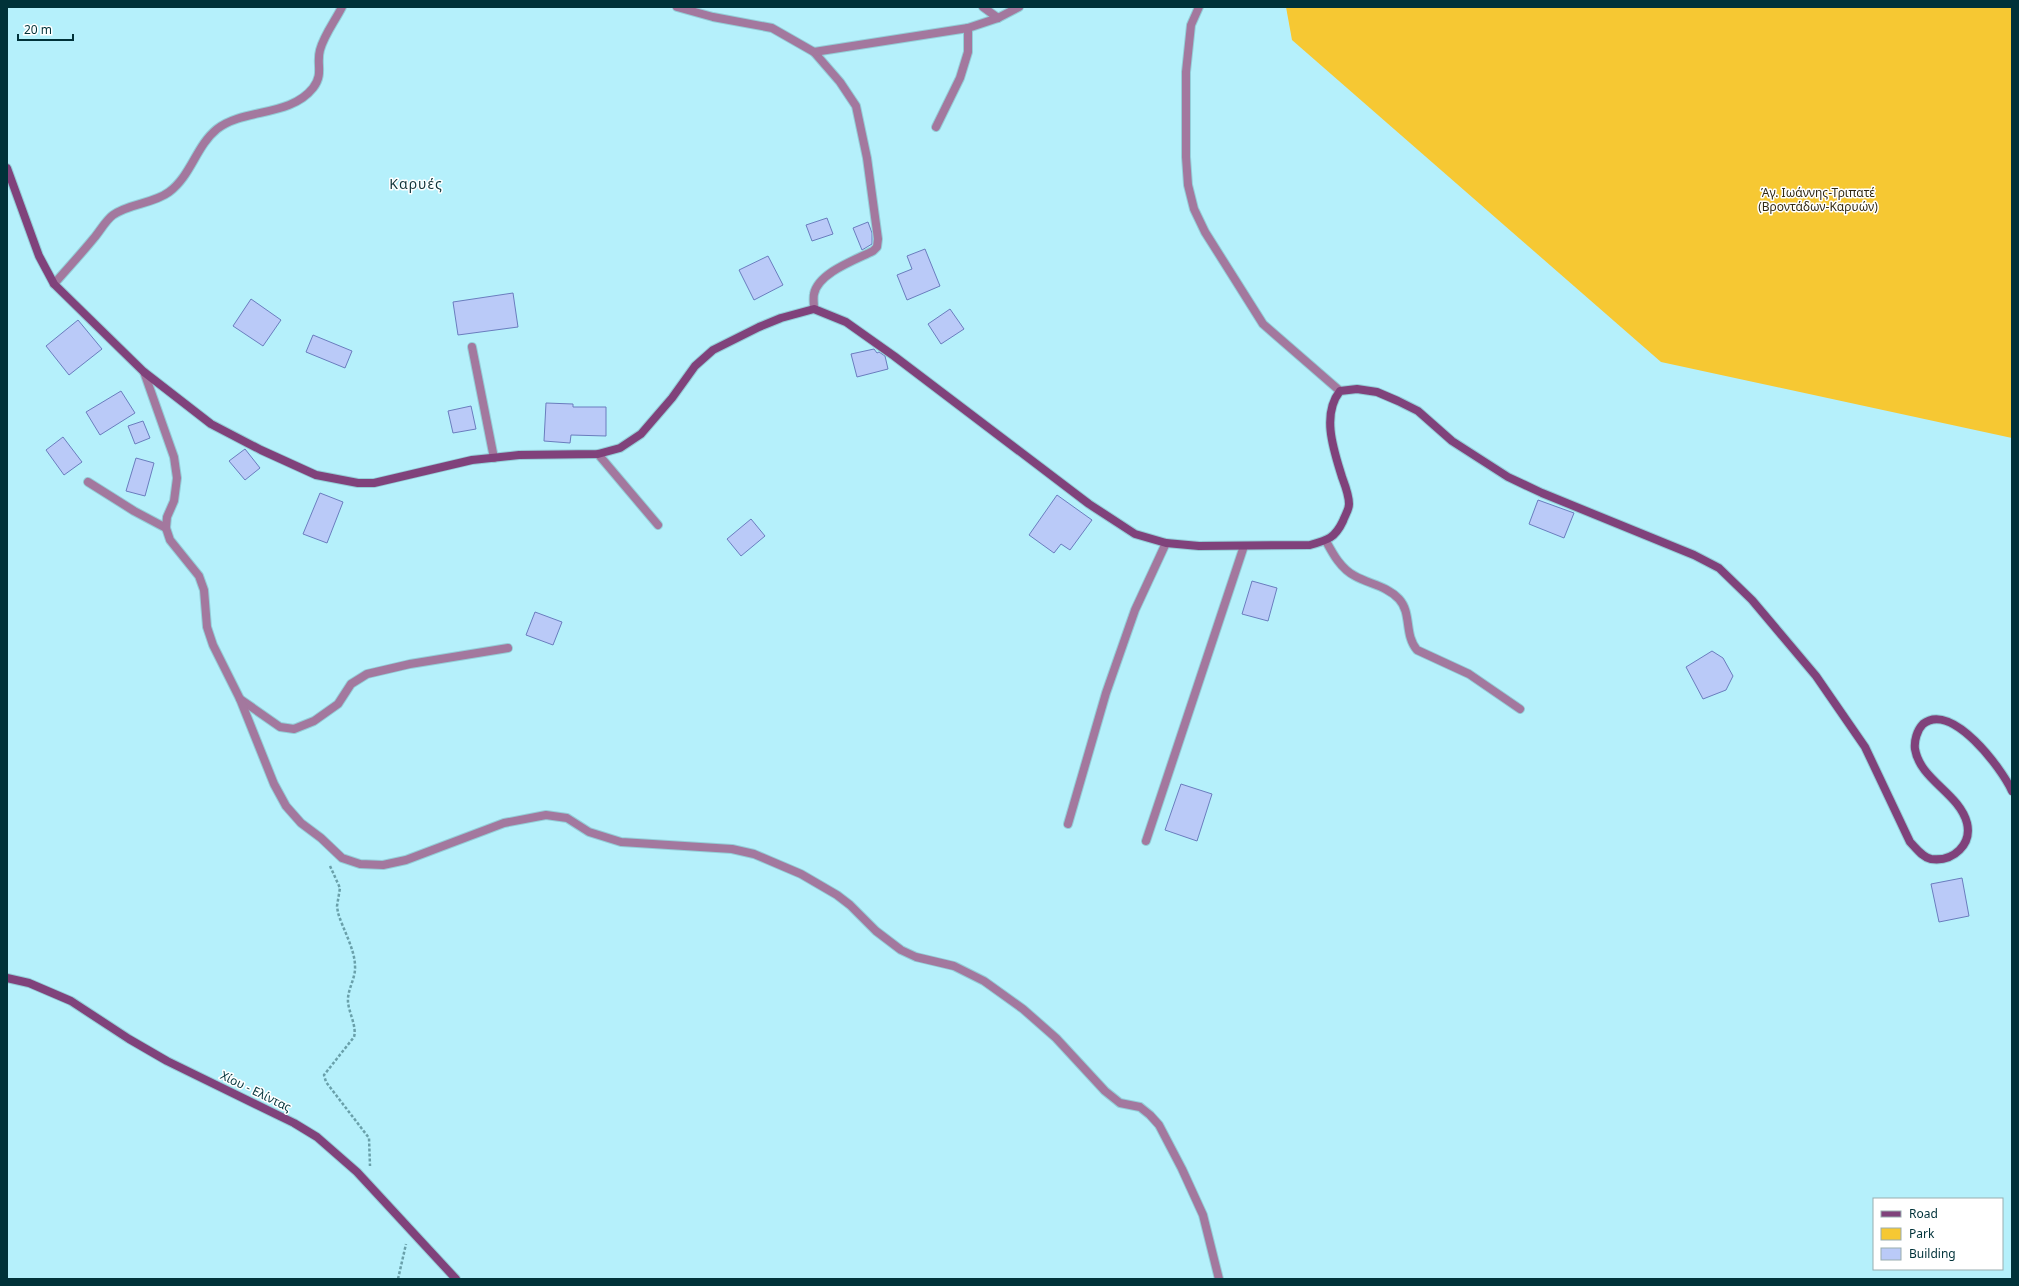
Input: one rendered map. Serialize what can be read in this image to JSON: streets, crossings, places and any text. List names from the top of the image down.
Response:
{
  "streets": {
    "street": ["Χίου - Ελίντας"]
  },
  "districts": ["Καρυές"],
  "parks": ["Άγ. Ιωάννης-Τριπατέ (Βροντάδων-Καρυών)"],
  "legend": ["Road", "Park", "Building"],
  "scale_bar": "20 m"
}
